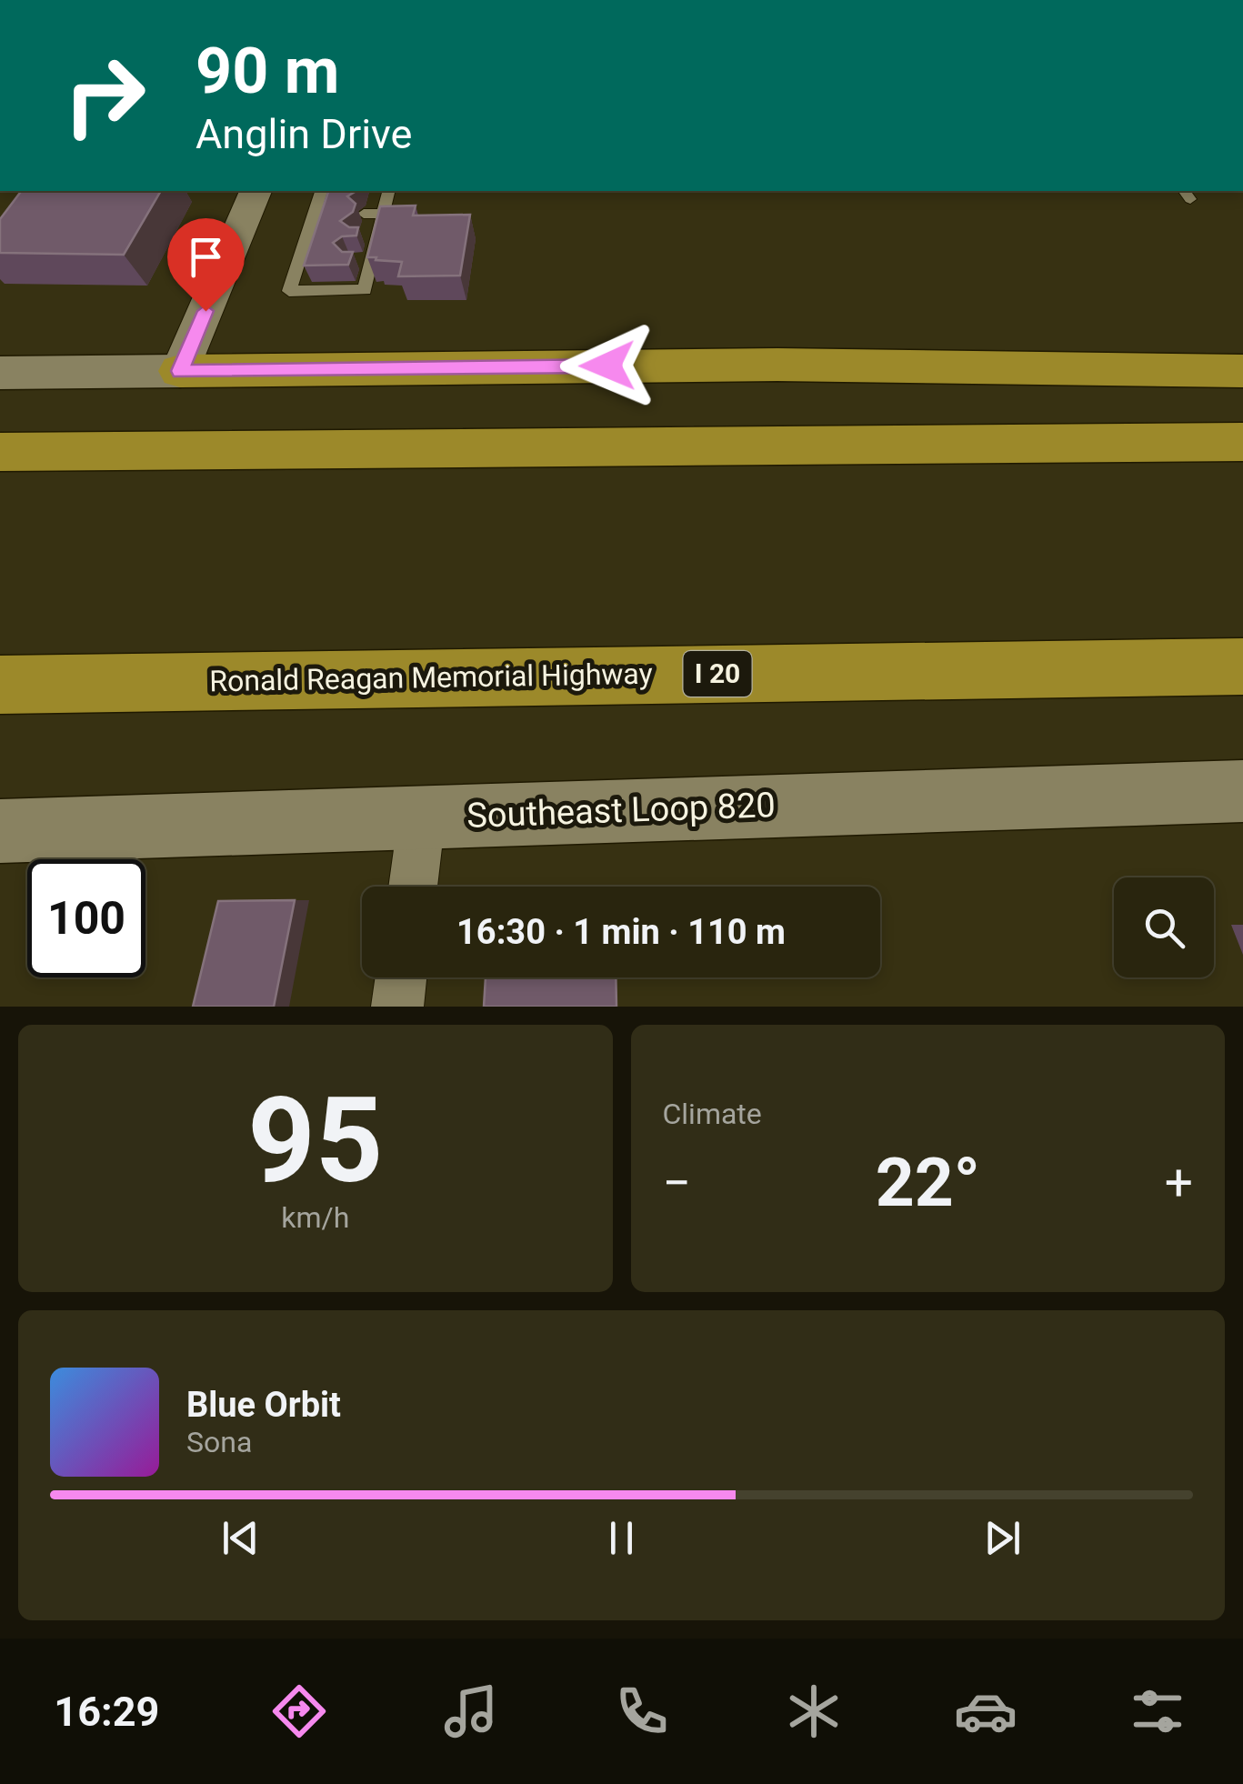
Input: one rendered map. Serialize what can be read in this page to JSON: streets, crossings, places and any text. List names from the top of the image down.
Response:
{
  "streets": {
    "highway": ["I 20", "Ronald Reagan Memorial Highway"],
    "main road": ["Southeast Loop 820"]
  },
  "page": {
    "turn": ["90 m", "Anglin Drive"],
    "limit": "100",
    "trip": "16:30 · 1 min · 110 m",
    "tile": [
      ["95", "km/h"],
      "Climate"
    ],
    "heat": ["−", "22°", "+"],
    "song": ["Blue Orbit", "Sona"],
    "tabs": "16:29"
  }
}
